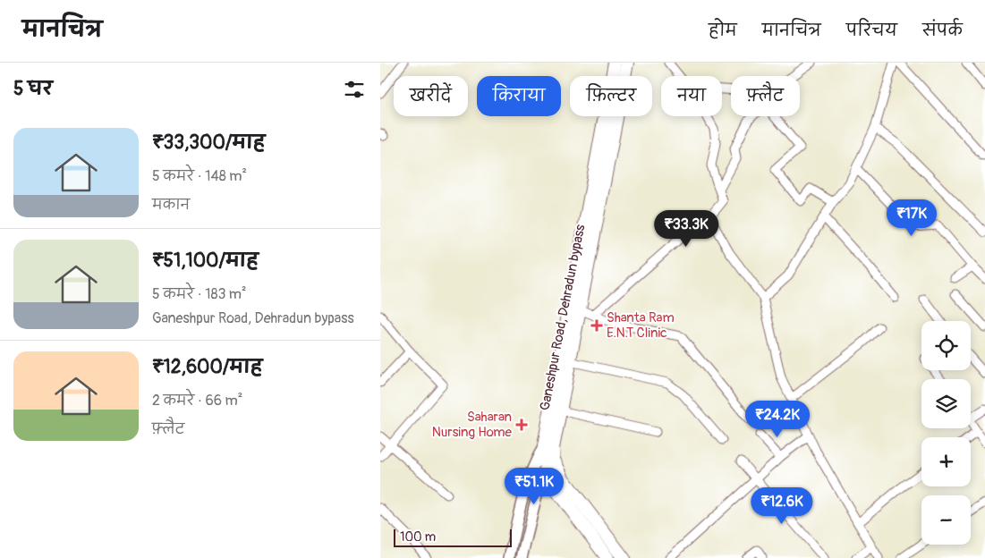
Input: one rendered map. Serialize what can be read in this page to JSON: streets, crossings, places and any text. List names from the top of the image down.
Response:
{
  "streets": {
    "main road": ["Ganeshpur Road, Dehradun bypass"]
  },
  "places": {
    "health": ["Shanta Ram E.N.T Clinic", "Saharan Nursing Home"]
  },
  "scale_bar": "100 m",
  "page": {
    "header": "मानचित्र",
    "nav": [
      "होम",
      "मानचित्र",
      "परिचय",
      "संपर्क"
    ],
    "heading": "5 घर",
    "chip": [
      "खरीदें",
      "किराया",
      "फ़िल्टर",
      "नया",
      "फ़्लैट"
    ],
    "list": [
      {
        "name": "₹33,300/माह",
        "note": "5 कमरे · 148 m² · मकान"
      },
      {
        "name": "₹51,100/माह",
        "note": "5 कमरे · 183 m² · Ganeshpur Road, Dehradun bypass"
      },
      {
        "name": "₹12,600/माह",
        "note": "2 कमरे · 66 m² · फ़्लैट"
      }
    ],
    "price": [
      "₹17K",
      "₹33.3K",
      "₹24.2K",
      "₹51.1K",
      "₹12.6K"
    ],
    "map_buttons": ["+", "−"],
    "scale": "100 m"
  }
}
